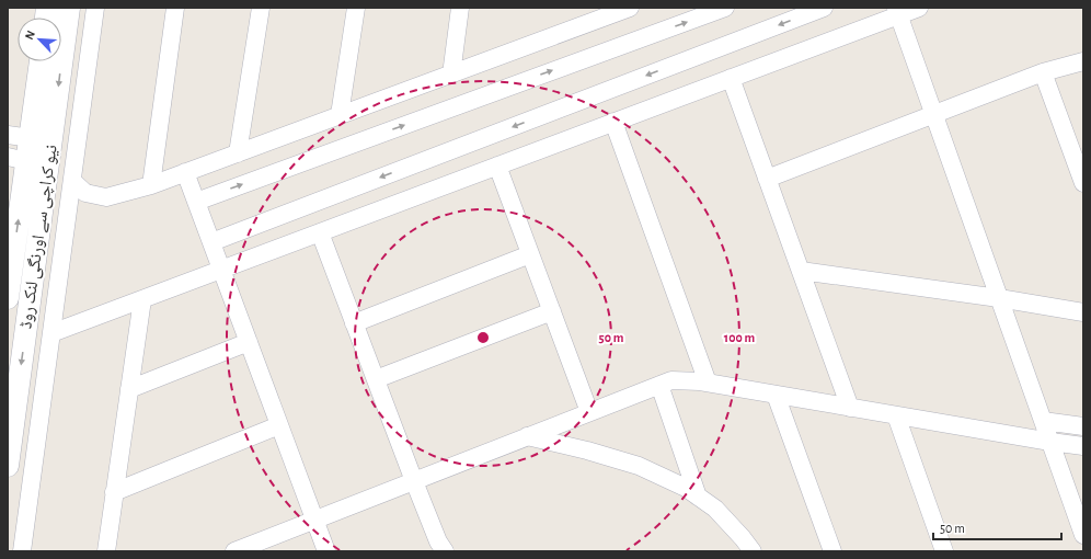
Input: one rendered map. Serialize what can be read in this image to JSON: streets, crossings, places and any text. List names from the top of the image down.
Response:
{
  "streets": {
    "street": ["نیو کراچی سے اورنگی لنک روڈ"]
  },
  "scale_bar": "50 m",
  "north": "top left",
  "rings": ["50 m", "100 m"]
}
